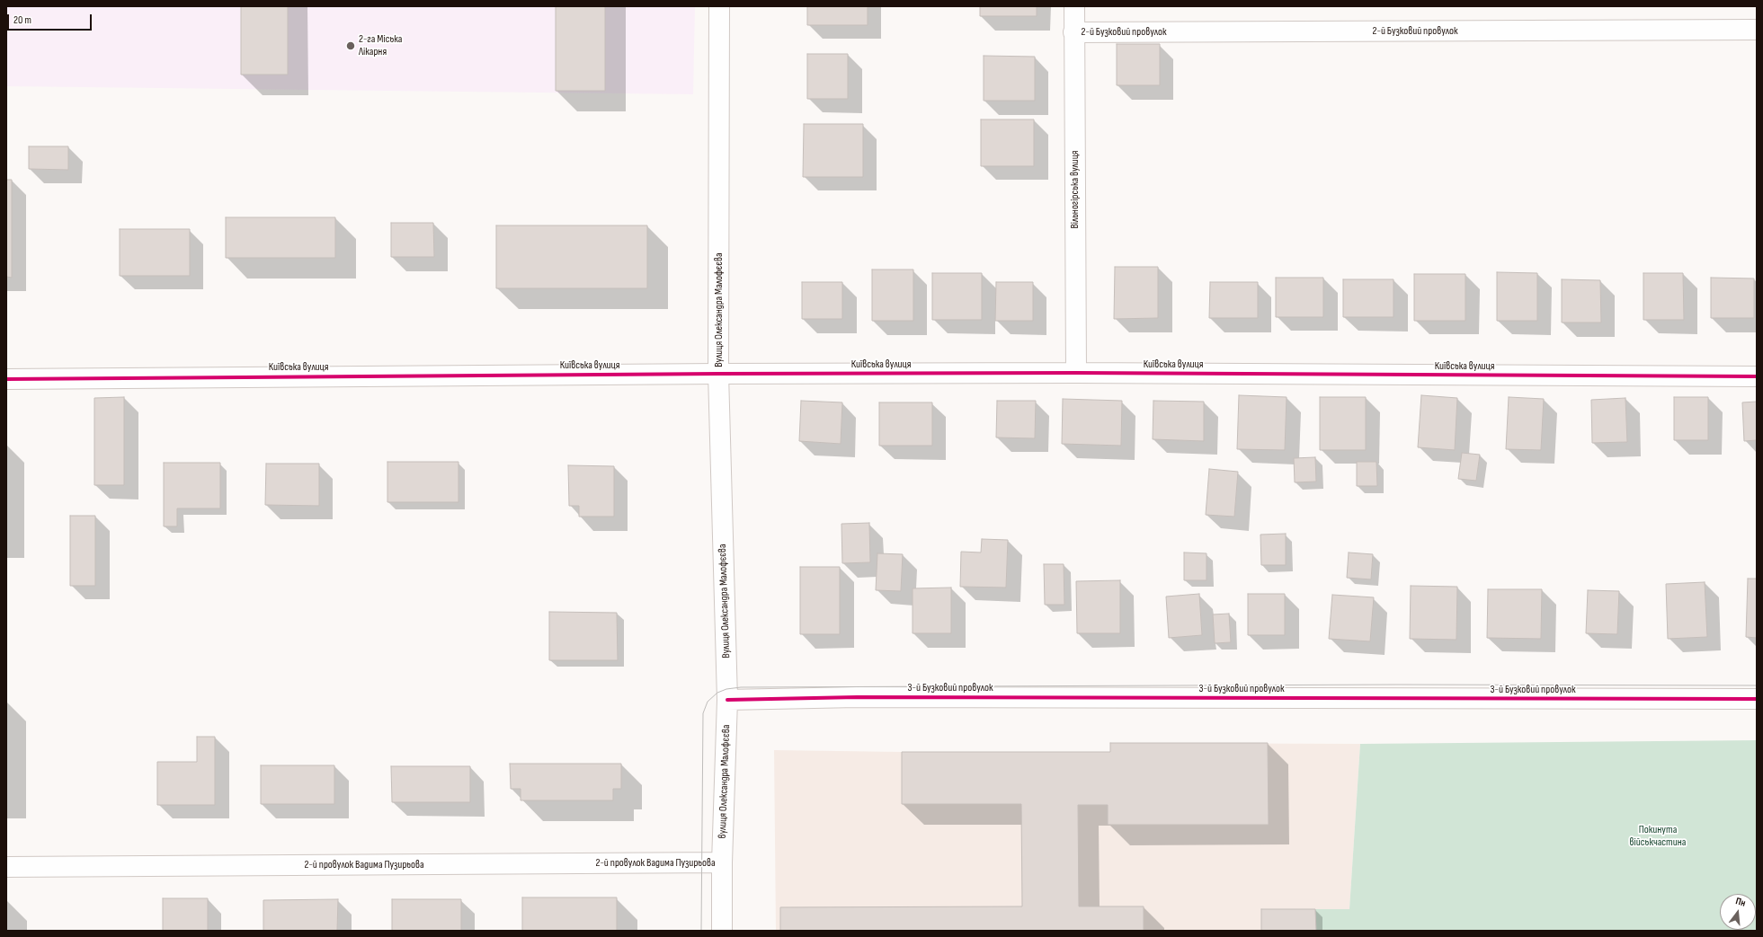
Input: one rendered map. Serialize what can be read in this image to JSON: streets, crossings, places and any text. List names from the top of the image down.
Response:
{
  "streets": {
    "street": [
      "2-й Бузковий провулок",
      "Вільногірська вулиця",
      "Вулиця Олександра Малофєєва",
      "Київська вулиця",
      "3-й Бузковий провулок",
      "вулиця Олександра Малофєєва",
      "2-й провулок Вадима Пузирьова"
    ]
  },
  "crossings": [
    ["2-й Бузковий провулок", "Вільногірська вулиця"],
    ["Вільногірська вулиця", "Київська вулиця"],
    ["Вулиця Олександра Малофєєва", "Київська вулиця"],
    ["Вулиця Олександра Малофєєва", "3-й Бузковий провулок"],
    ["Вулиця Олександра Малофєєва", "вулиця Олександра Малофєєва"],
    ["3-й Бузковий провулок", "вулиця Олександра Малофєєва"],
    ["вулиця Олександра Малофєєва", "2-й провулок Вадима Пузирьова"]
  ],
  "parks": ["Покинута військчастина"],
  "places": ["2-га Міська Лікарня"],
  "scale_bar": "20 m",
  "north": "top"
}
